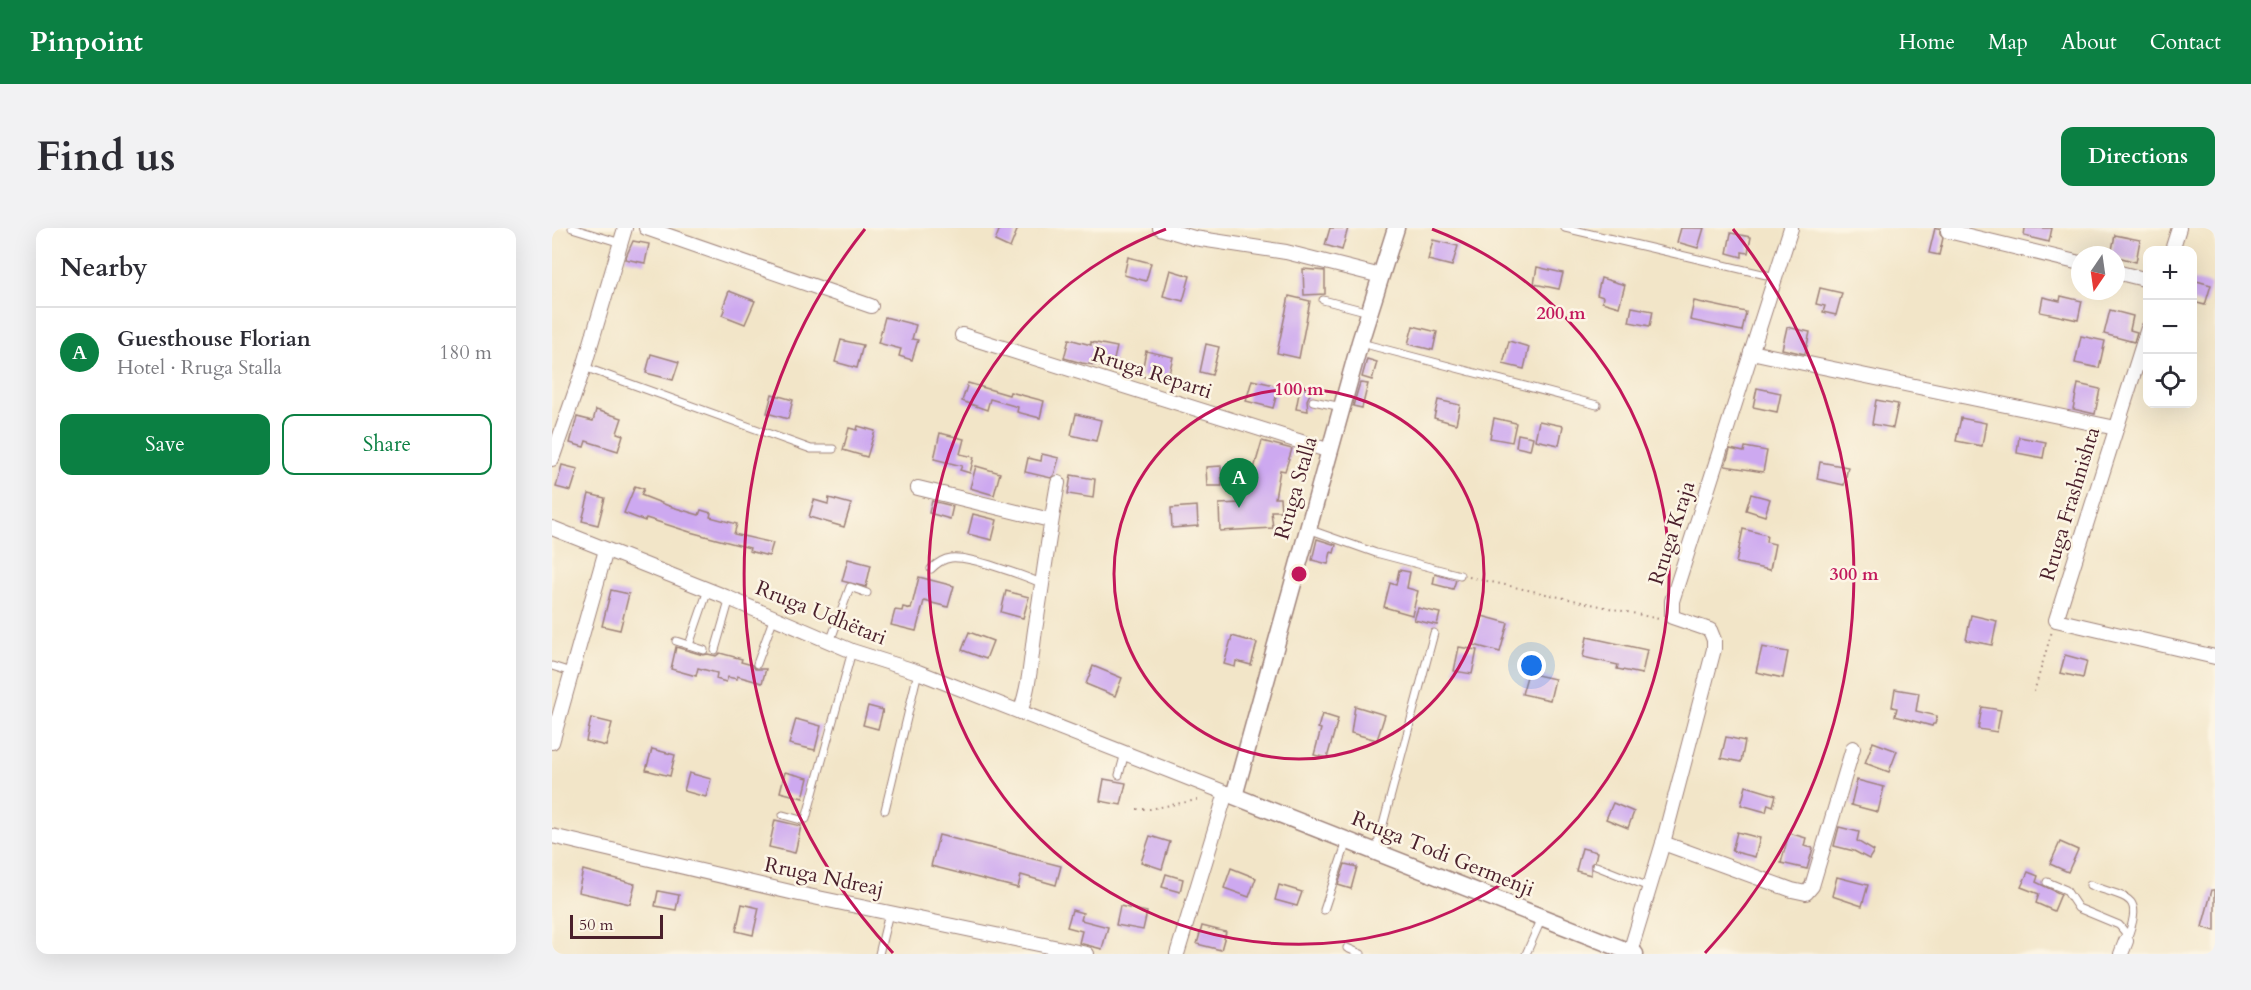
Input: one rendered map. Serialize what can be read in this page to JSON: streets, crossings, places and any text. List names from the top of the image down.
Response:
{
  "streets": {
    "street": [
      "Rruga Reparti",
      "Rruga Stalla",
      "Rruga Frashnishta",
      "Rruga Kraja",
      "Rruga Udhëtari",
      "Rruga Todi Germenji",
      "Rruga Ndreaj"
    ]
  },
  "crossings": [
    ["Rruga Reparti", "Rruga Stalla"],
    ["Rruga Stalla", "Rruga Udhëtari"],
    ["Rruga Stalla", "Rruga Todi Germenji"],
    ["Rruga Kraja", "Rruga Todi Germenji"],
    ["Rruga Udhëtari", "Rruga Todi Germenji"]
  ],
  "scale_bar": "50 m",
  "north": "bottom",
  "page": {
    "header": "Pinpoint",
    "nav": [
      "Home",
      "Map",
      "About",
      "Contact"
    ],
    "buttons": [
      "Directions",
      ["Save", "Share"]
    ],
    "title": "Find us",
    "heading": "Nearby",
    "map_buttons": ["+", "−"],
    "list": [
      {
        "mark": "A",
        "name": "Guesthouse Florian",
        "note": "Hotel · Rruga Stalla",
        "value": "180 m"
      }
    ],
    "pins": "A",
    "scale": "50 m"
  },
  "rings": ["200 m", "100 m", "300 m"]
}
